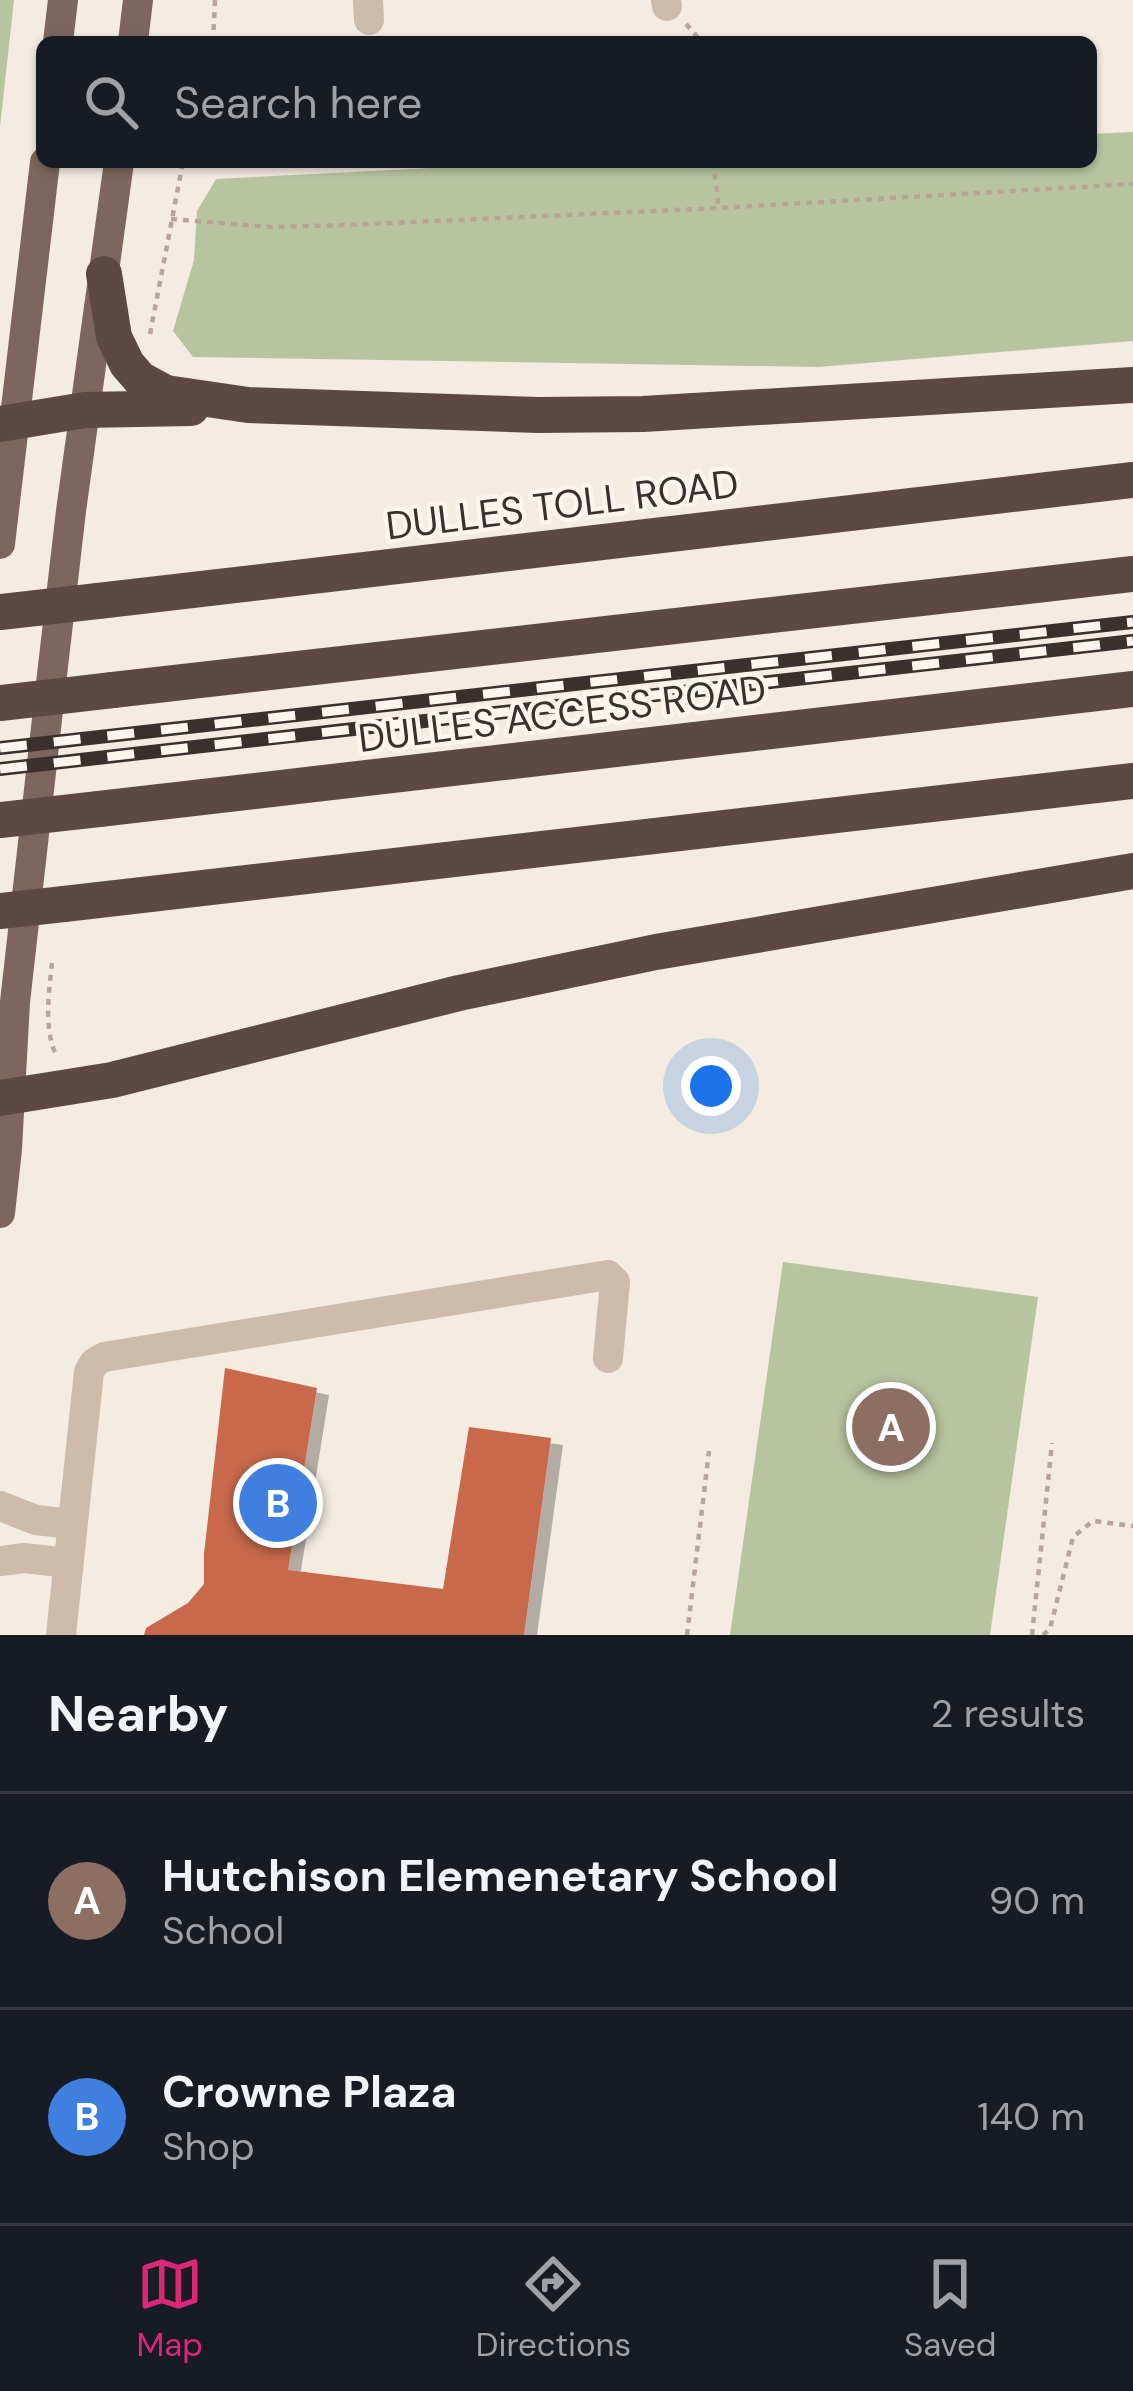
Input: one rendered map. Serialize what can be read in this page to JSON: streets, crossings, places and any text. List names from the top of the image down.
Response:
{
  "streets": {
    "highway": ["DULLES TOLL ROAD", "DULLES ACCESS ROAD"]
  },
  "page": {
    "search": "Search here",
    "pins": ["A", "B"],
    "heading": ["Nearby", "2 results"],
    "list": [
      {
        "mark": "A",
        "name": "Hutchison Elemenetary School",
        "note": "School",
        "value": "90 m"
      },
      {
        "mark": "B",
        "name": "Crowne Plaza",
        "note": "Shop",
        "value": "140 m"
      }
    ],
    "nav": ["Map", "Directions", "Saved"]
  }
}
